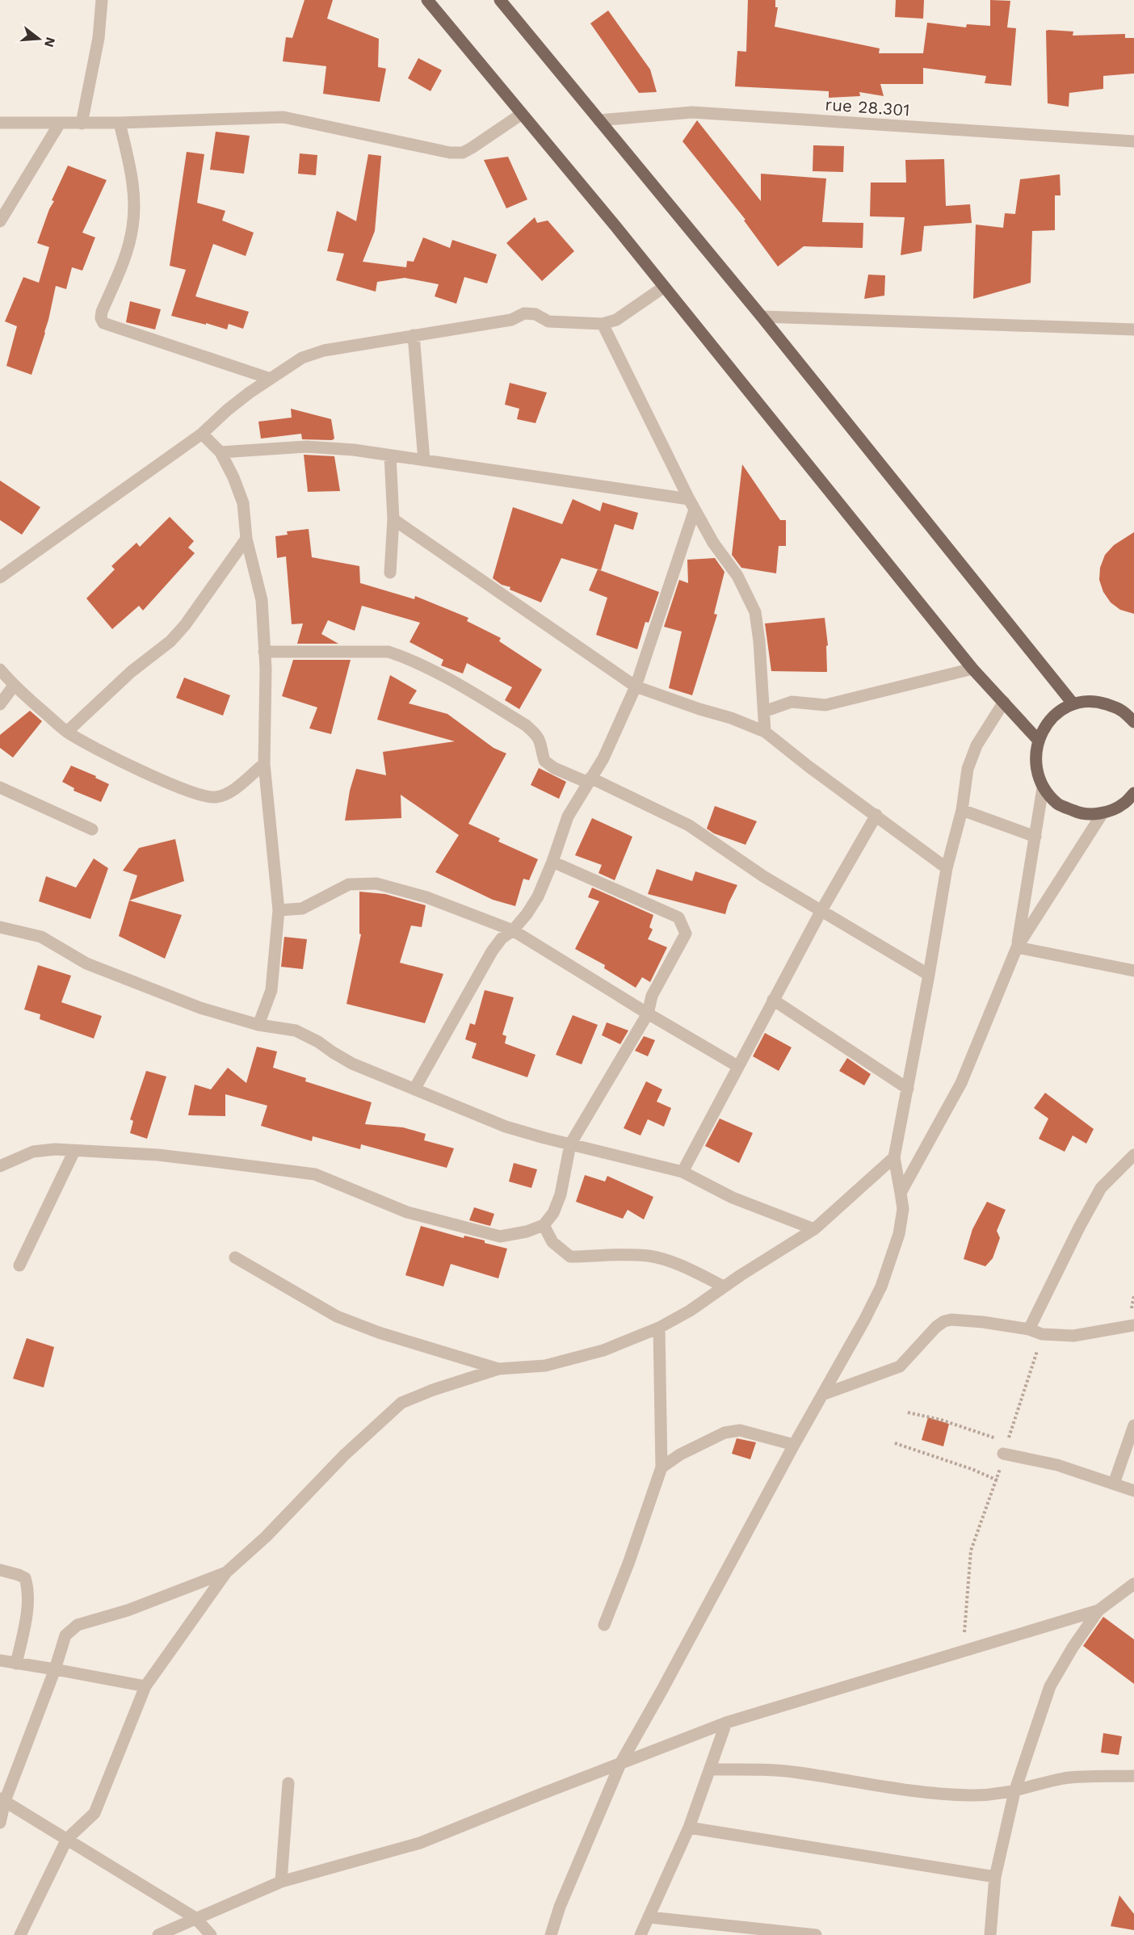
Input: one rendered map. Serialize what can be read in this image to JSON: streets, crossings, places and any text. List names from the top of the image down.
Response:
{
  "streets": {
    "street": ["rue 28.301"]
  },
  "north": "right"
}
